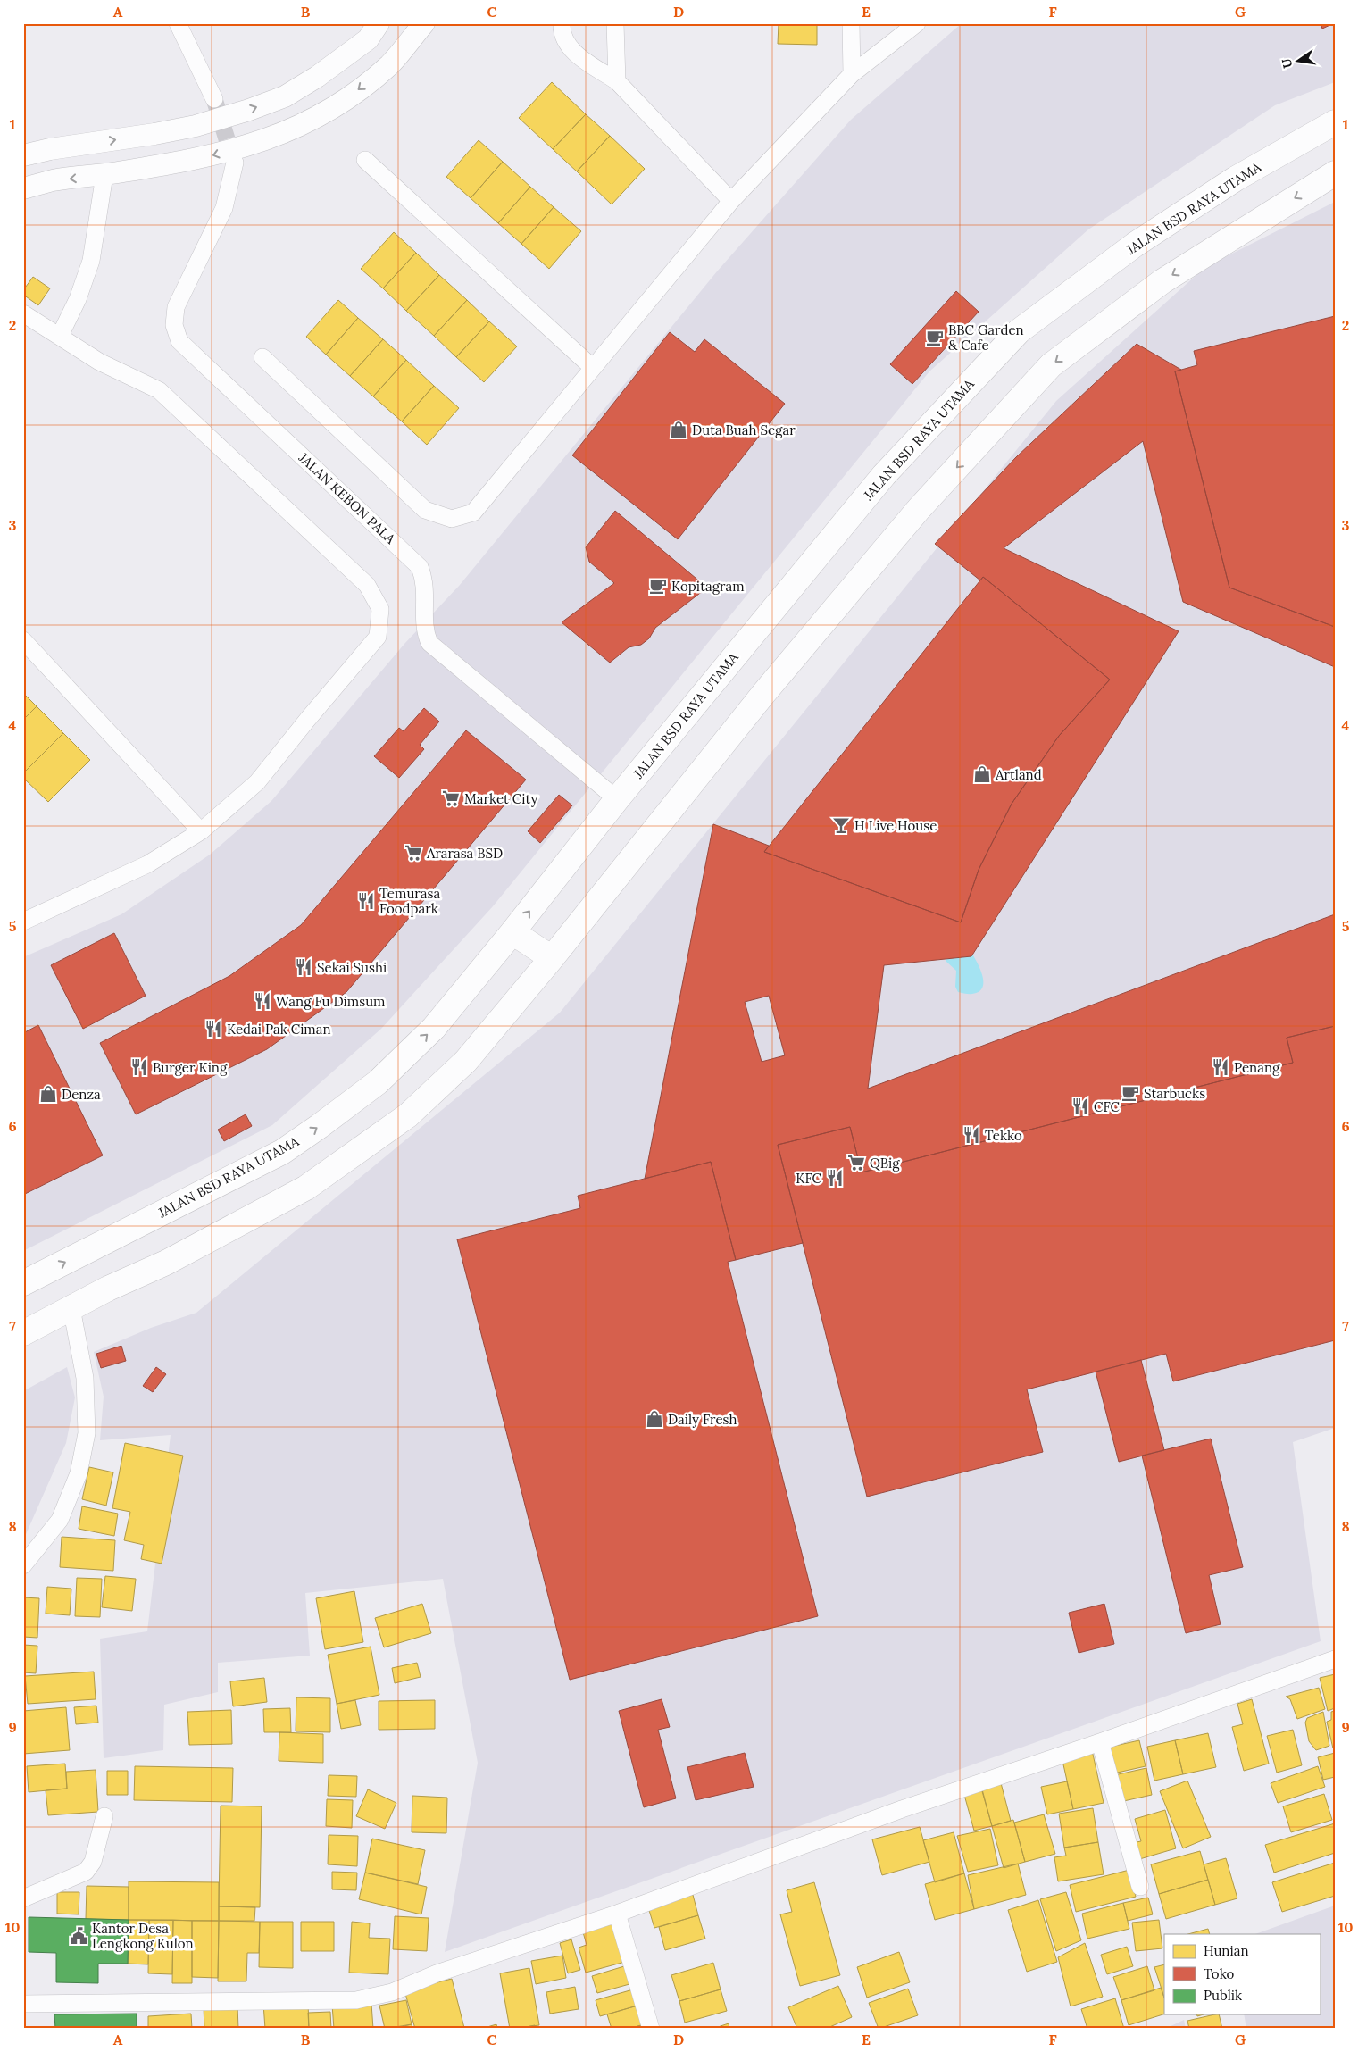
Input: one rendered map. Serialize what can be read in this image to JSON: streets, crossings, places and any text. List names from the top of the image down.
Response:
{
  "streets": {
    "main road": ["JALAN BSD RAYA UTAMA"],
    "street": ["JALAN KEBON PALA"]
  },
  "crossings": [
    ["JALAN BSD RAYA UTAMA", "JALAN KEBON PALA"]
  ],
  "places": {
    "cafe": ["BBC Garden & Cafe", "Kopitagram", "Starbucks"],
    "shop": [
      "Duta Buah Segar",
      "Artland",
      "Denza",
      "Daily Fresh"
    ],
    "supermarket": ["Market City", "Ararasa BSD", "QBig"],
    "bar": ["H Live House"],
    "restaurant": [
      "Temurasa Foodpark",
      "Sekai Sushi",
      "Wang Fu Dimsum",
      "Kedai Pak Ciman",
      "Burger King",
      "Penang",
      "CFC",
      "Tekko",
      "KFC"
    ],
    "public building": ["Kantor Desa Lengkong Kulon"]
  },
  "legend": ["Hunian", "Toko", "Publik"],
  "north": "left",
  "grid": {
    "columns": [
      "A",
      "B",
      "C",
      "D",
      "E",
      "F",
      "G"
    ],
    "rows": [
      "1",
      "2",
      "3",
      "4",
      "5",
      "6",
      "7",
      "8",
      "9",
      "10"
    ]
  }
}
